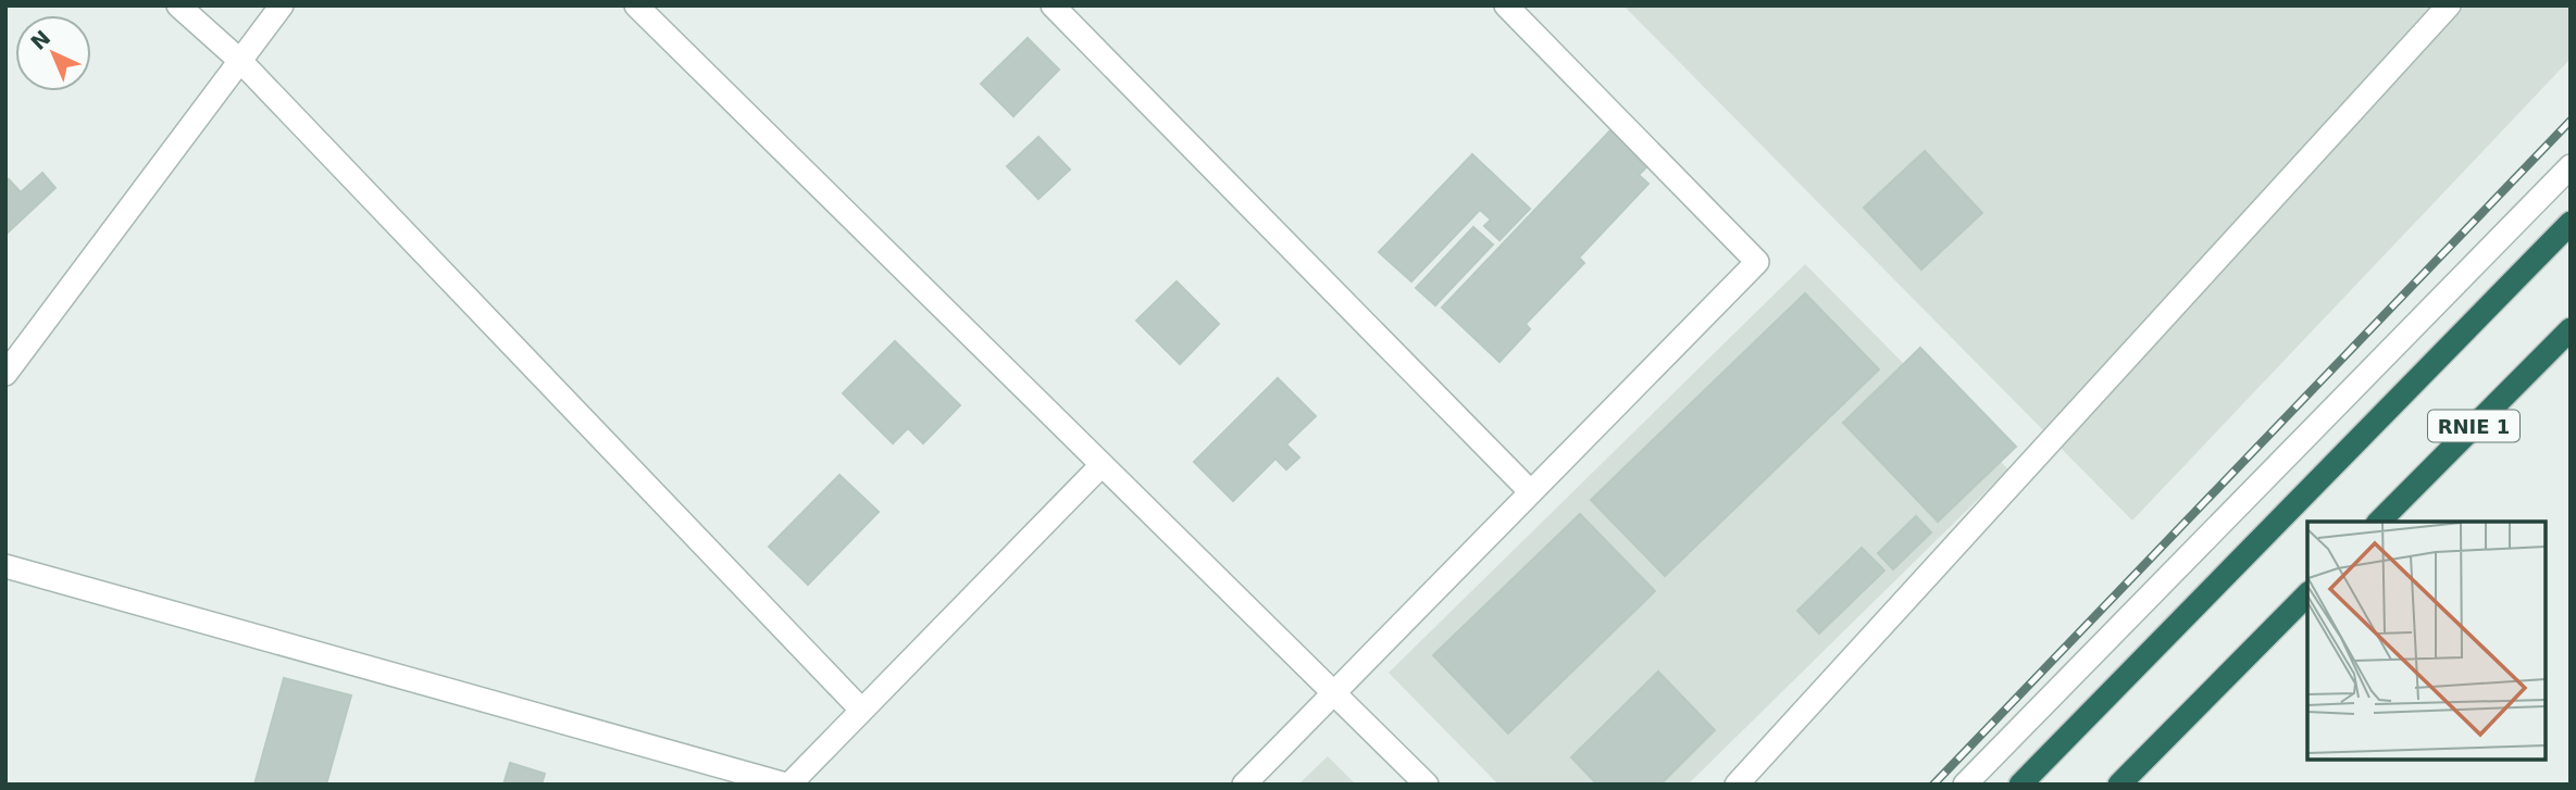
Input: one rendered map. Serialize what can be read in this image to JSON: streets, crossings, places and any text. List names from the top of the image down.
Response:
{
  "streets": {
    "highway": ["RNIE 1"]
  },
  "north": "top left"
}
